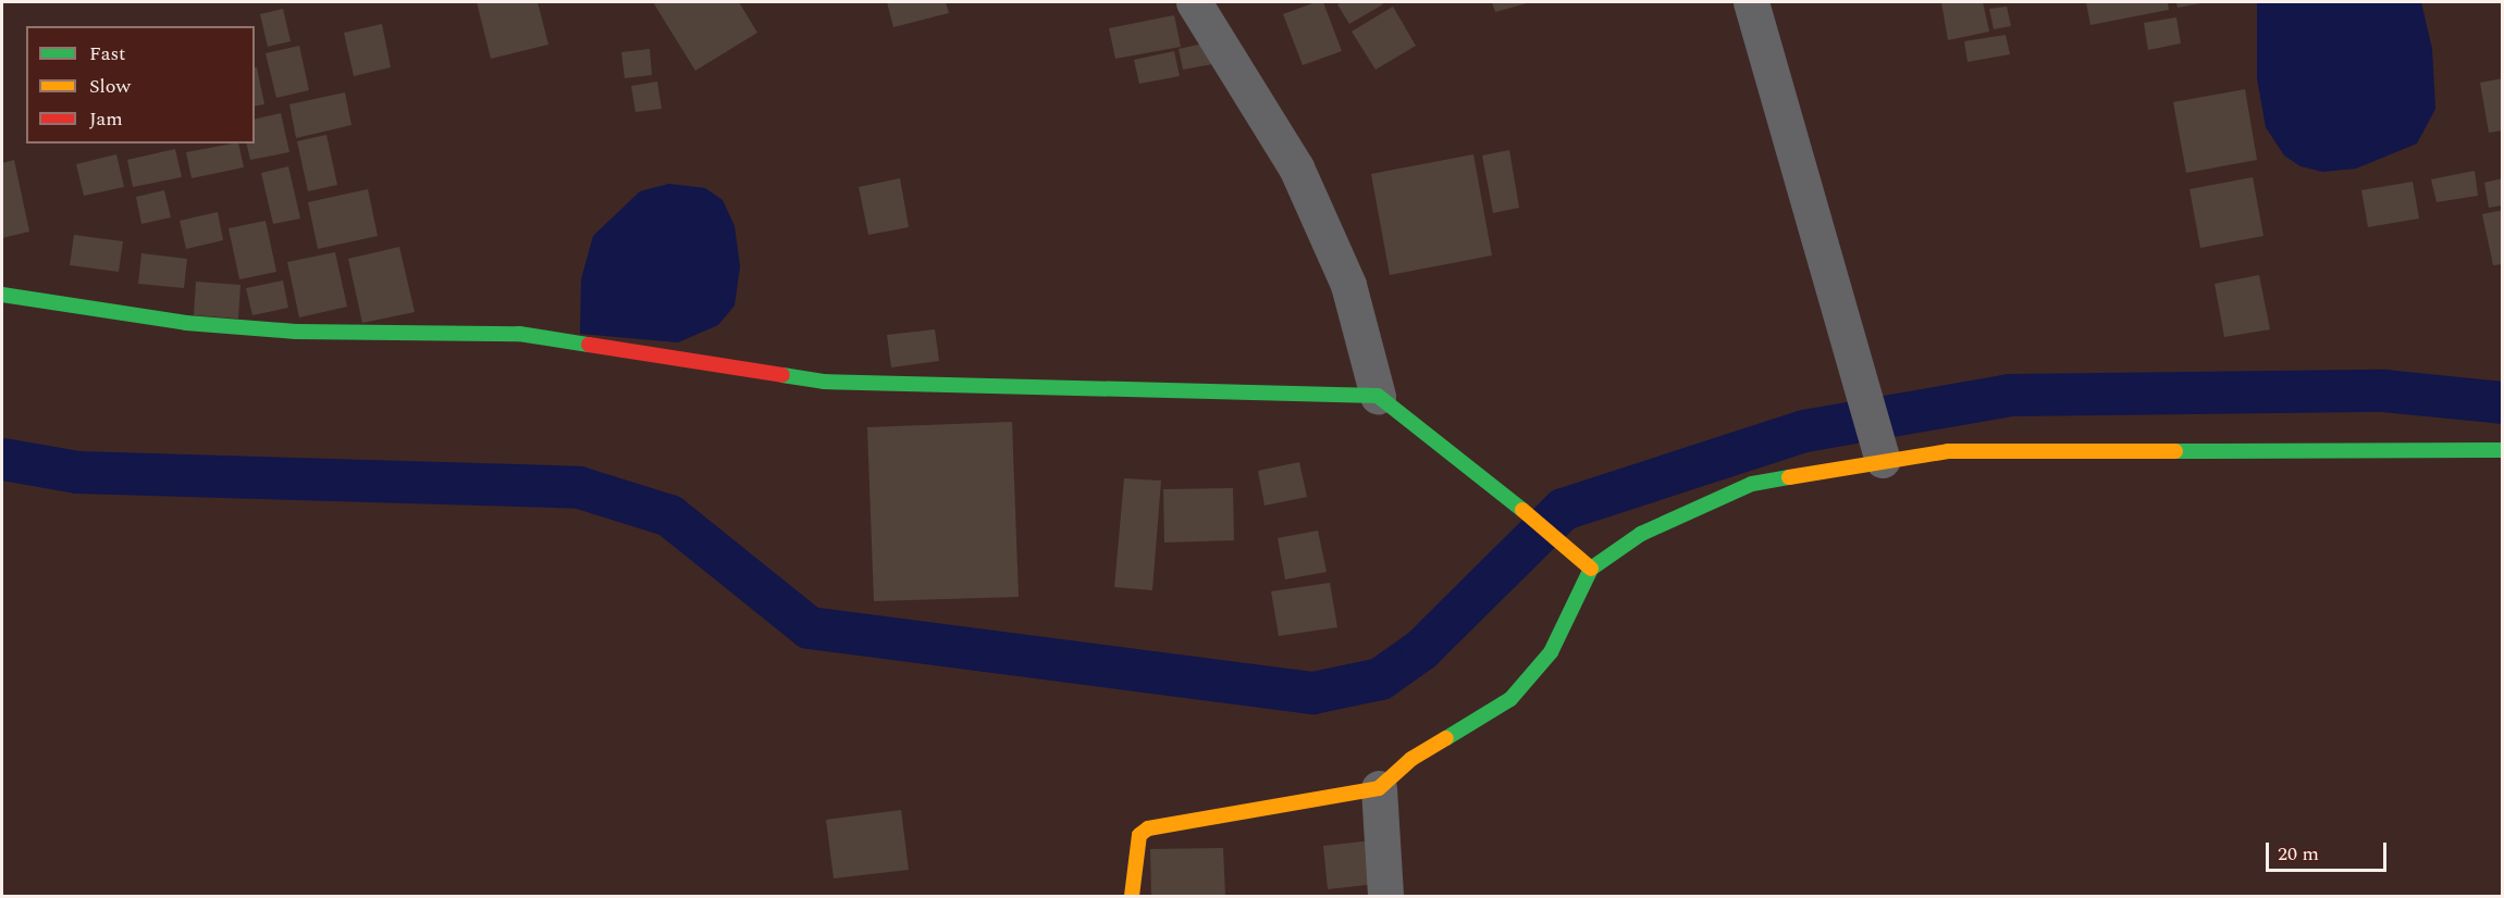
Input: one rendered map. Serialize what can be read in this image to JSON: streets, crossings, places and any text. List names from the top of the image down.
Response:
{
  "legend": ["Fast", "Slow", "Jam"],
  "scale_bar": "20 m"
}
